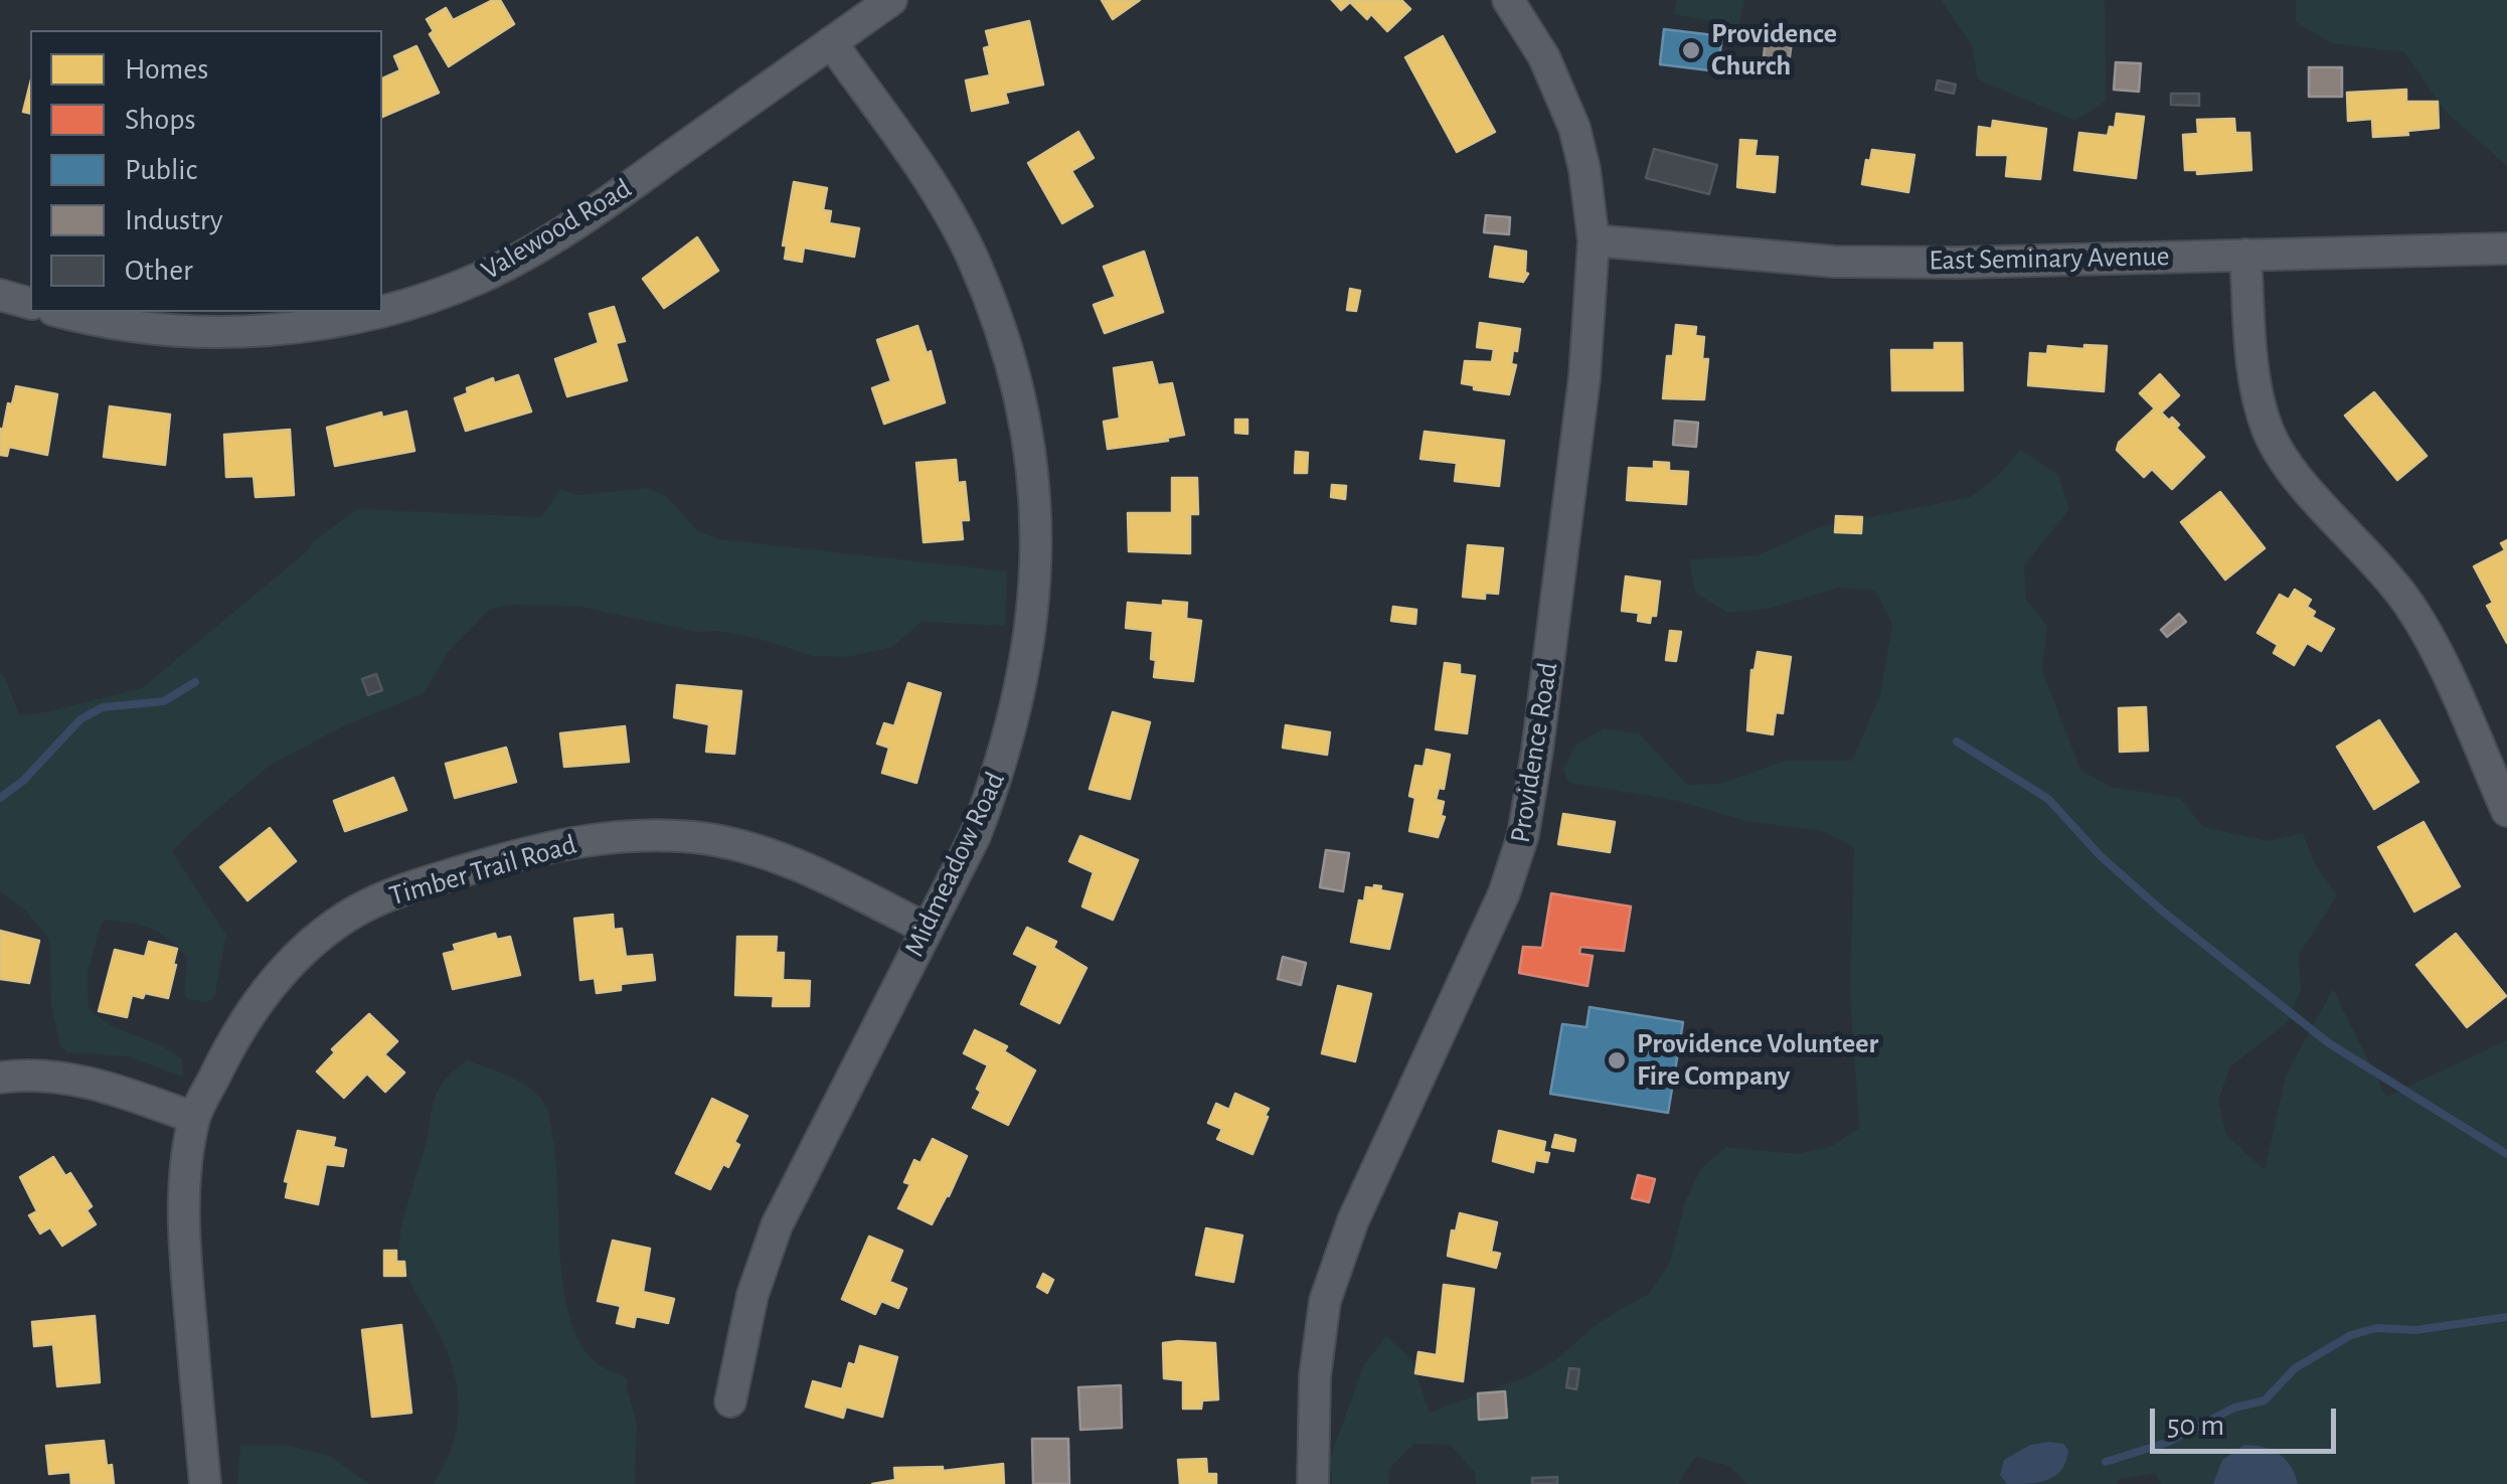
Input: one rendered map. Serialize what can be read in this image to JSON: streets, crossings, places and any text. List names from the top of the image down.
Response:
{
  "streets": {
    "street": [
      "Valewood Road",
      "East Seminary Avenue",
      "Providence Road",
      "Midmeadow Road",
      "Timber Trail Road"
    ]
  },
  "crossings": [
    ["Valewood Road", "Midmeadow Road"],
    ["East Seminary Avenue", "Providence Road"],
    ["Midmeadow Road", "Timber Trail Road"]
  ],
  "places": ["Providence Church", "Providence Volunteer Fire Company"],
  "legend": [
    "Homes",
    "Shops",
    "Public",
    "Industry",
    "Other"
  ],
  "scale_bar": "50 m"
}
